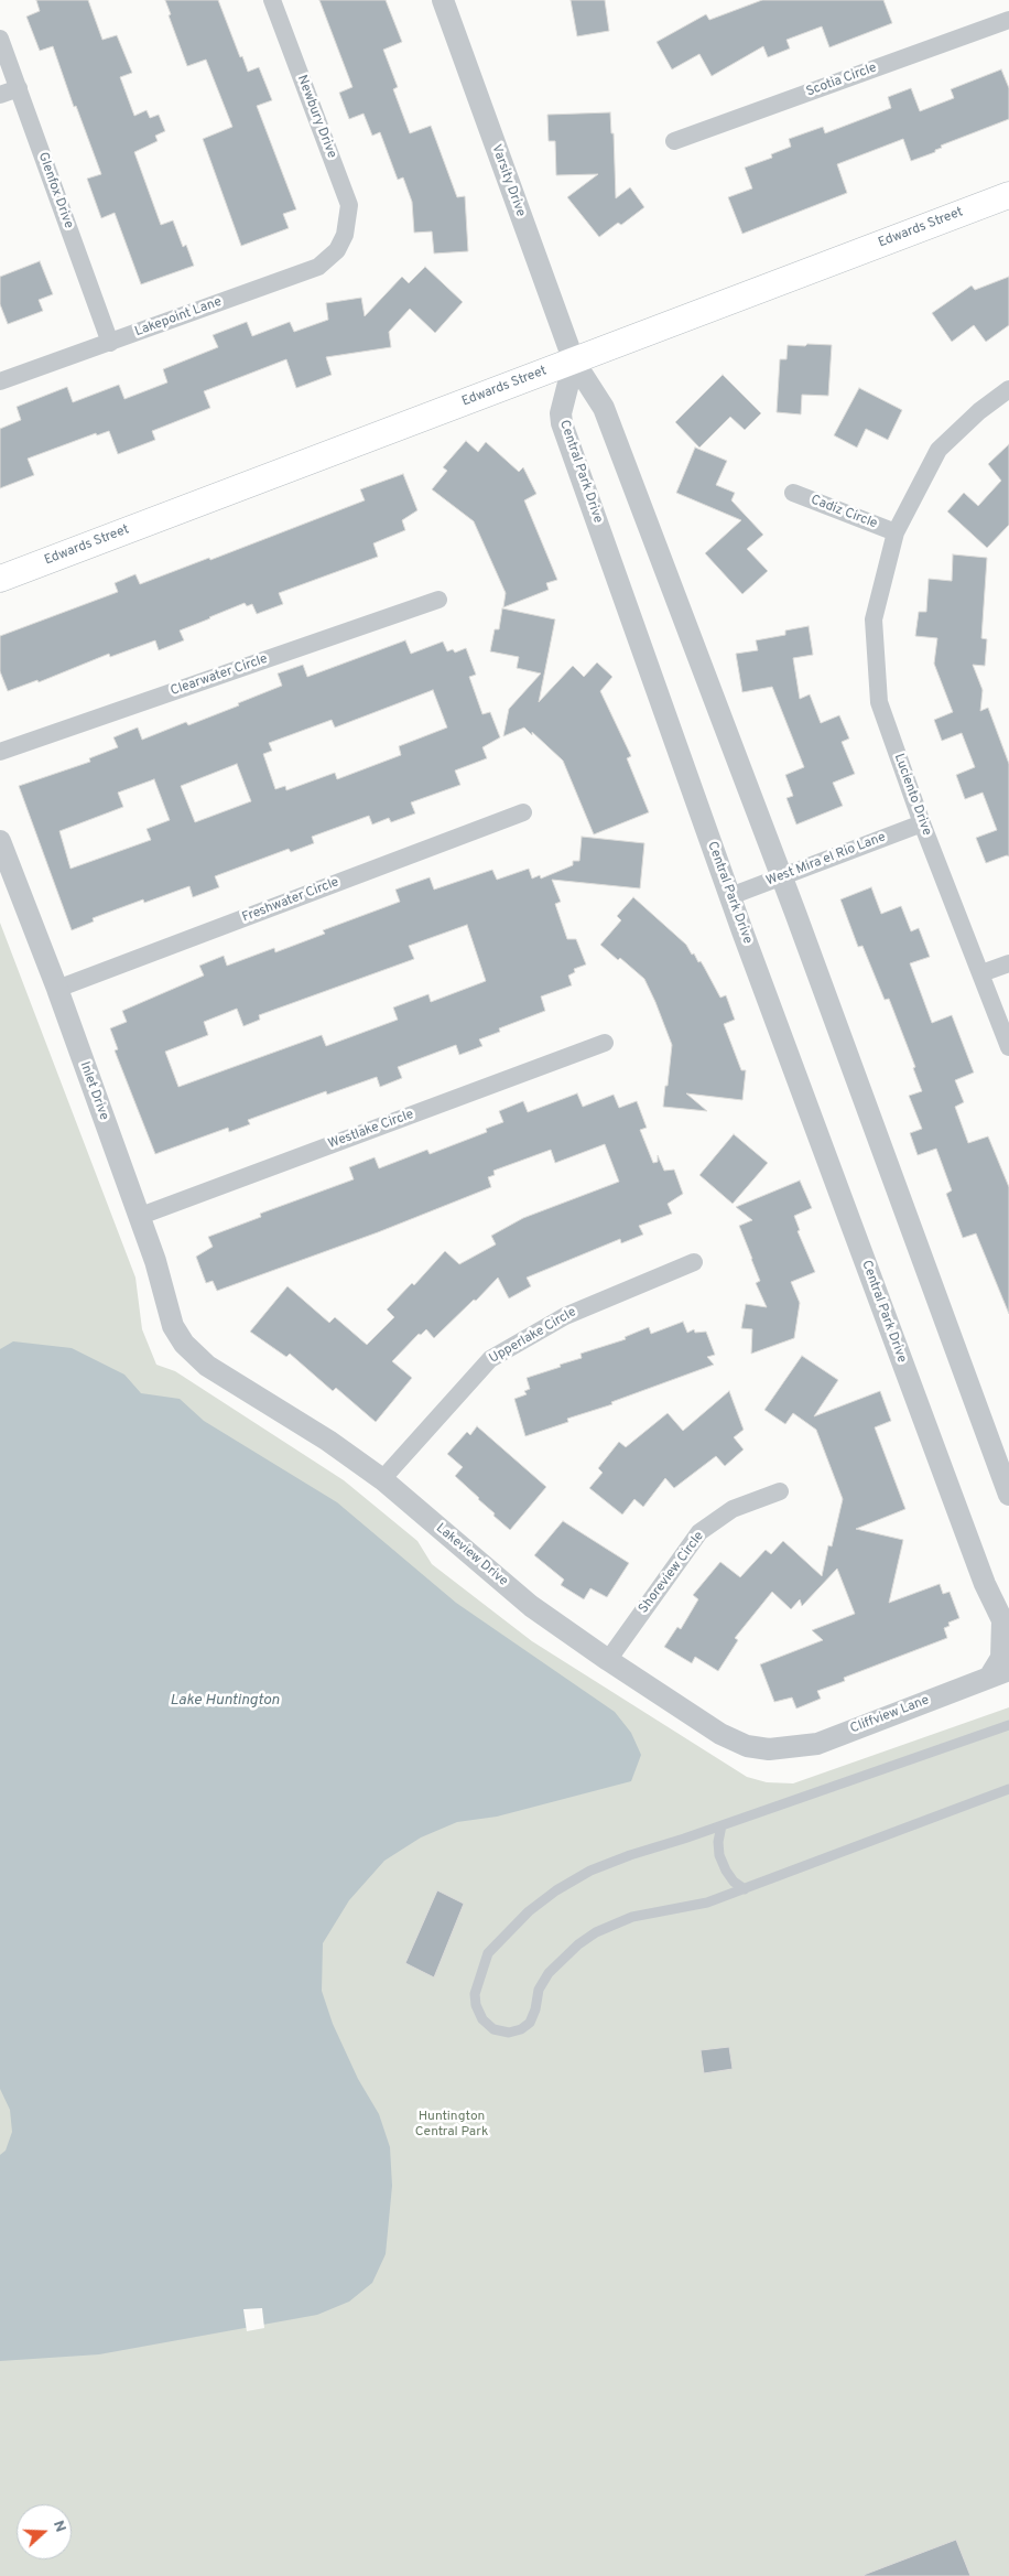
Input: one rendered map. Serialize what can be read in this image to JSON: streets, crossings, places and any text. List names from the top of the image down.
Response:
{
  "streets": {
    "main road": ["Edwards Street"],
    "street": [
      "Scotia Circle",
      "Newbury Drive",
      "Varsity Drive",
      "Glenfox Drive",
      "Lakepoint Lane",
      "Central Park Drive",
      "Cadiz Circle",
      "Clearwater Circle",
      "Luciento Drive",
      "West Mira el Rio Lane",
      "Freshwater Circle",
      "Inlet Drive",
      "Westlake Circle",
      "Upperlake Circle",
      "Lakeview Drive",
      "Shoreview Circle",
      "Cliffview Lane"
    ]
  },
  "crossings": [
    ["Newbury Drive", "Lakepoint Lane"],
    ["Varsity Drive", "Edwards Street"],
    ["Varsity Drive", "Central Park Drive"],
    ["Glenfox Drive", "Lakepoint Lane"],
    ["Edwards Street", "Central Park Drive"],
    ["Central Park Drive", "West Mira el Rio Lane"],
    ["Cadiz Circle", "Luciento Drive"],
    ["Luciento Drive", "West Mira el Rio Lane"],
    ["Freshwater Circle", "Inlet Drive"],
    ["Inlet Drive", "Westlake Circle"],
    ["Inlet Drive", "Lakeview Drive"],
    ["Upperlake Circle", "Lakeview Drive"],
    ["Lakeview Drive", "Shoreview Circle"],
    ["Lakeview Drive", "Cliffview Lane"]
  ],
  "water": ["Lake Huntington"],
  "parks": ["Huntington Central Park"],
  "north": "right"
}
